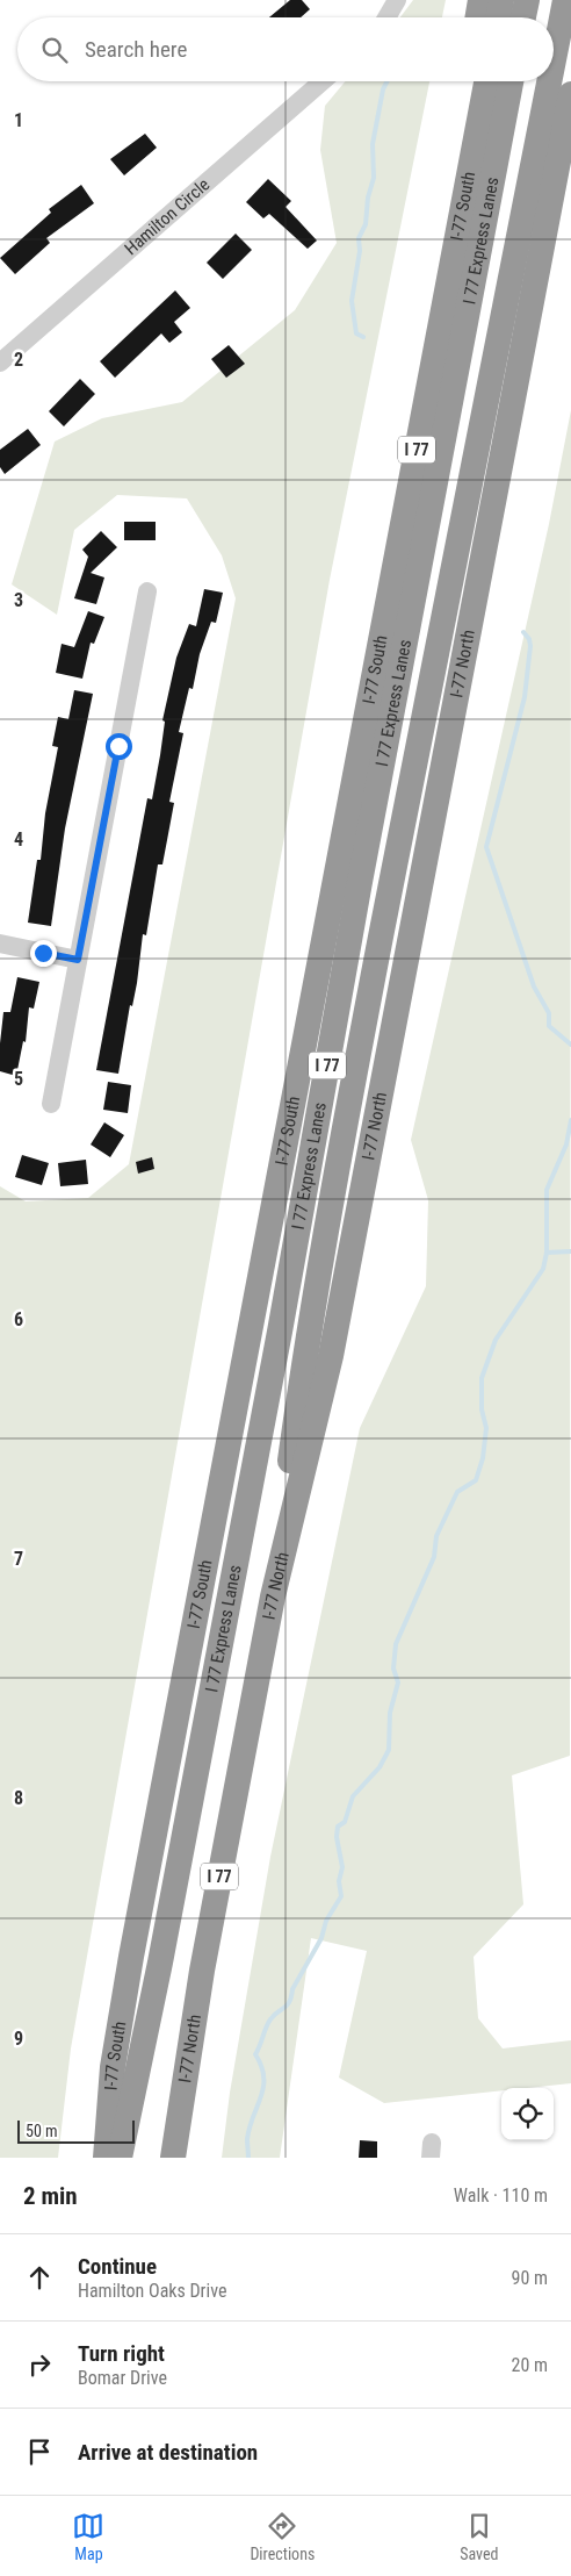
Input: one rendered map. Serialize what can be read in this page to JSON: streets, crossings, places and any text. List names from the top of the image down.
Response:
{
  "streets": {
    "highway": [
      "I-77 South",
      "I 77 Express Lanes",
      "I 77",
      "I-77 North"
    ],
    "street": ["Hamilton Circle"]
  },
  "crossings": [
    ["I 77 Express Lanes", "I-77 North"]
  ],
  "scale_bar": "50 m",
  "page": {
    "search": "Search here",
    "scale": "50 m",
    "heading": ["2 min", "Walk · 110 m"],
    "list": [
      ["Continue", "Hamilton Oaks Drive", "90 m"],
      ["Turn right", "Bomar Drive", "20 m"],
      "Arrive at destination"
    ],
    "nav": ["Map", "Directions", "Saved"]
  },
  "grid": {
    "rows": [
      "1",
      "2",
      "3",
      "4",
      "5",
      "6",
      "7",
      "8",
      "9"
    ]
  }
}
